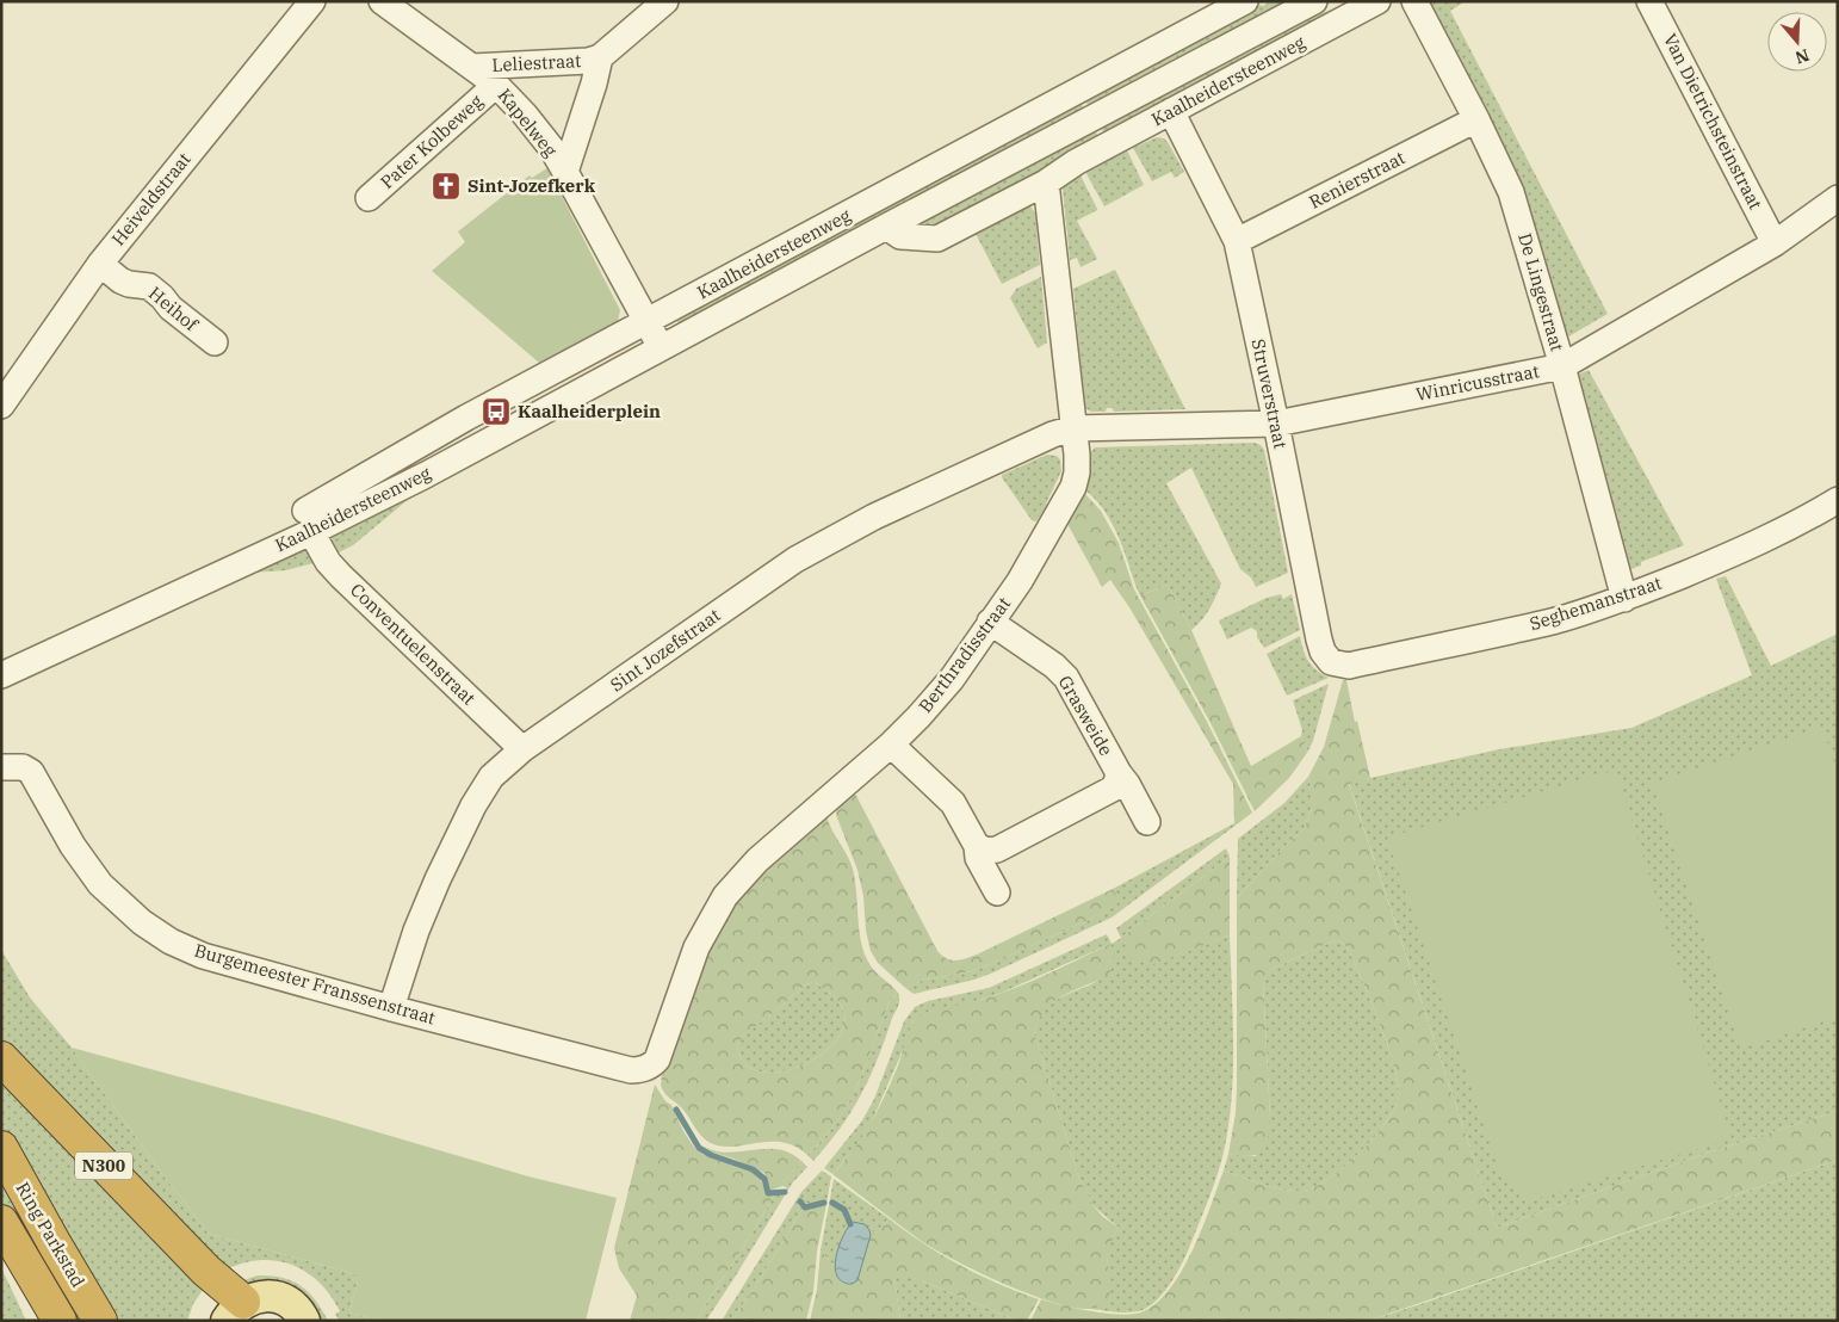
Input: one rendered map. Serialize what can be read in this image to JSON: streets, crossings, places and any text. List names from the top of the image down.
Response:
{
  "streets": {
    "highway": ["N300", "Ring Parkstad"],
    "street": [
      "Leliestraat",
      "Kaalheidersteenweg",
      "Van Dietrichsteinstraat",
      "Kapelweg",
      "Pater Kolbeweg",
      "Renierstraat",
      "Heiveldstraat",
      "De Lingestraat",
      "Heihof",
      "Winricusstraat",
      "Struverstraat",
      "Seghemanstraat",
      "Conventuelenstraat",
      "Sint Jozefstraat",
      "Berthradisstraat",
      "Grasweide",
      "Burgemeester Franssenstraat"
    ]
  },
  "crossings": [
    ["Leliestraat", "Kapelweg"],
    ["Kaalheidersteenweg", "Kapelweg"],
    ["Kaalheidersteenweg", "Struverstraat"],
    ["Kaalheidersteenweg", "Conventuelenstraat"],
    ["Kaalheidersteenweg", "Berthradisstraat"],
    ["Van Dietrichsteinstraat", "Winricusstraat"],
    ["Kapelweg", "Pater Kolbeweg"],
    ["Renierstraat", "De Lingestraat"],
    ["Renierstraat", "Struverstraat"],
    ["Heiveldstraat", "Heihof"],
    ["De Lingestraat", "Winricusstraat"],
    ["De Lingestraat", "Seghemanstraat"],
    ["Winricusstraat", "Struverstraat"],
    ["Winricusstraat", "Sint Jozefstraat"],
    ["Winricusstraat", "Berthradisstraat"],
    ["Struverstraat", "Seghemanstraat"],
    ["Conventuelenstraat", "Sint Jozefstraat"],
    ["Sint Jozefstraat", "Berthradisstraat"],
    ["Sint Jozefstraat", "Burgemeester Franssenstraat"],
    ["Berthradisstraat", "Grasweide"],
    ["Berthradisstraat", "Burgemeester Franssenstraat"]
  ],
  "places": {
    "church": ["Sint-Jozefkerk"],
    "bus stop": ["Kaalheiderplein"]
  },
  "north": "bottom"
}
